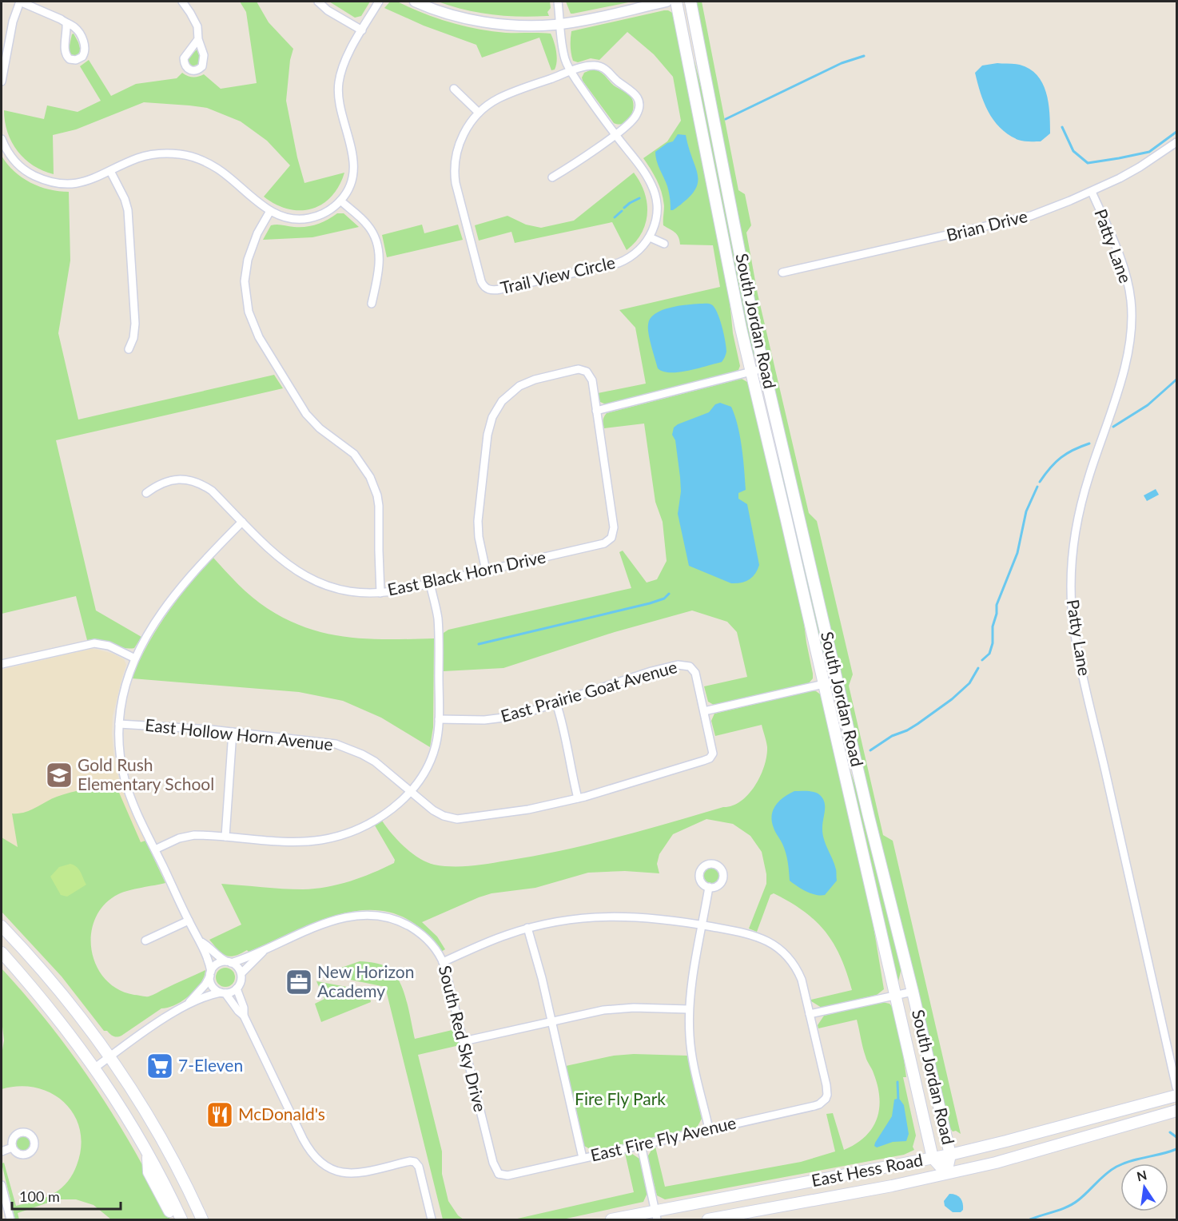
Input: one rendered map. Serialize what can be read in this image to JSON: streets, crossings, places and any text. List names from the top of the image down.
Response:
{
  "streets": {
    "main road": ["South Jordan Road", "East Hess Road"],
    "street": [
      "Brian Drive",
      "Patty Lane",
      "Trail View Circle",
      "East Black Horn Drive",
      "East Prairie Goat Avenue",
      "East Hollow Horn Avenue",
      "South Red Sky Drive",
      "East Fire Fly Avenue"
    ]
  },
  "crossings": [
    ["Brian Drive", "Patty Lane"],
    ["South Jordan Road", "East Hess Road"],
    ["East Prairie Goat Avenue", "East Hollow Horn Avenue"],
    ["South Red Sky Drive", "East Fire Fly Avenue"]
  ],
  "parks": ["Fire Fly Park"],
  "places": {
    "school or university": ["Gold Rush Elementary School"],
    "office": ["New Horizon Academy"],
    "supermarket": ["7-Eleven"],
    "restaurant": ["McDonald's"]
  },
  "scale_bar": "100 m",
  "north": "top"
}
